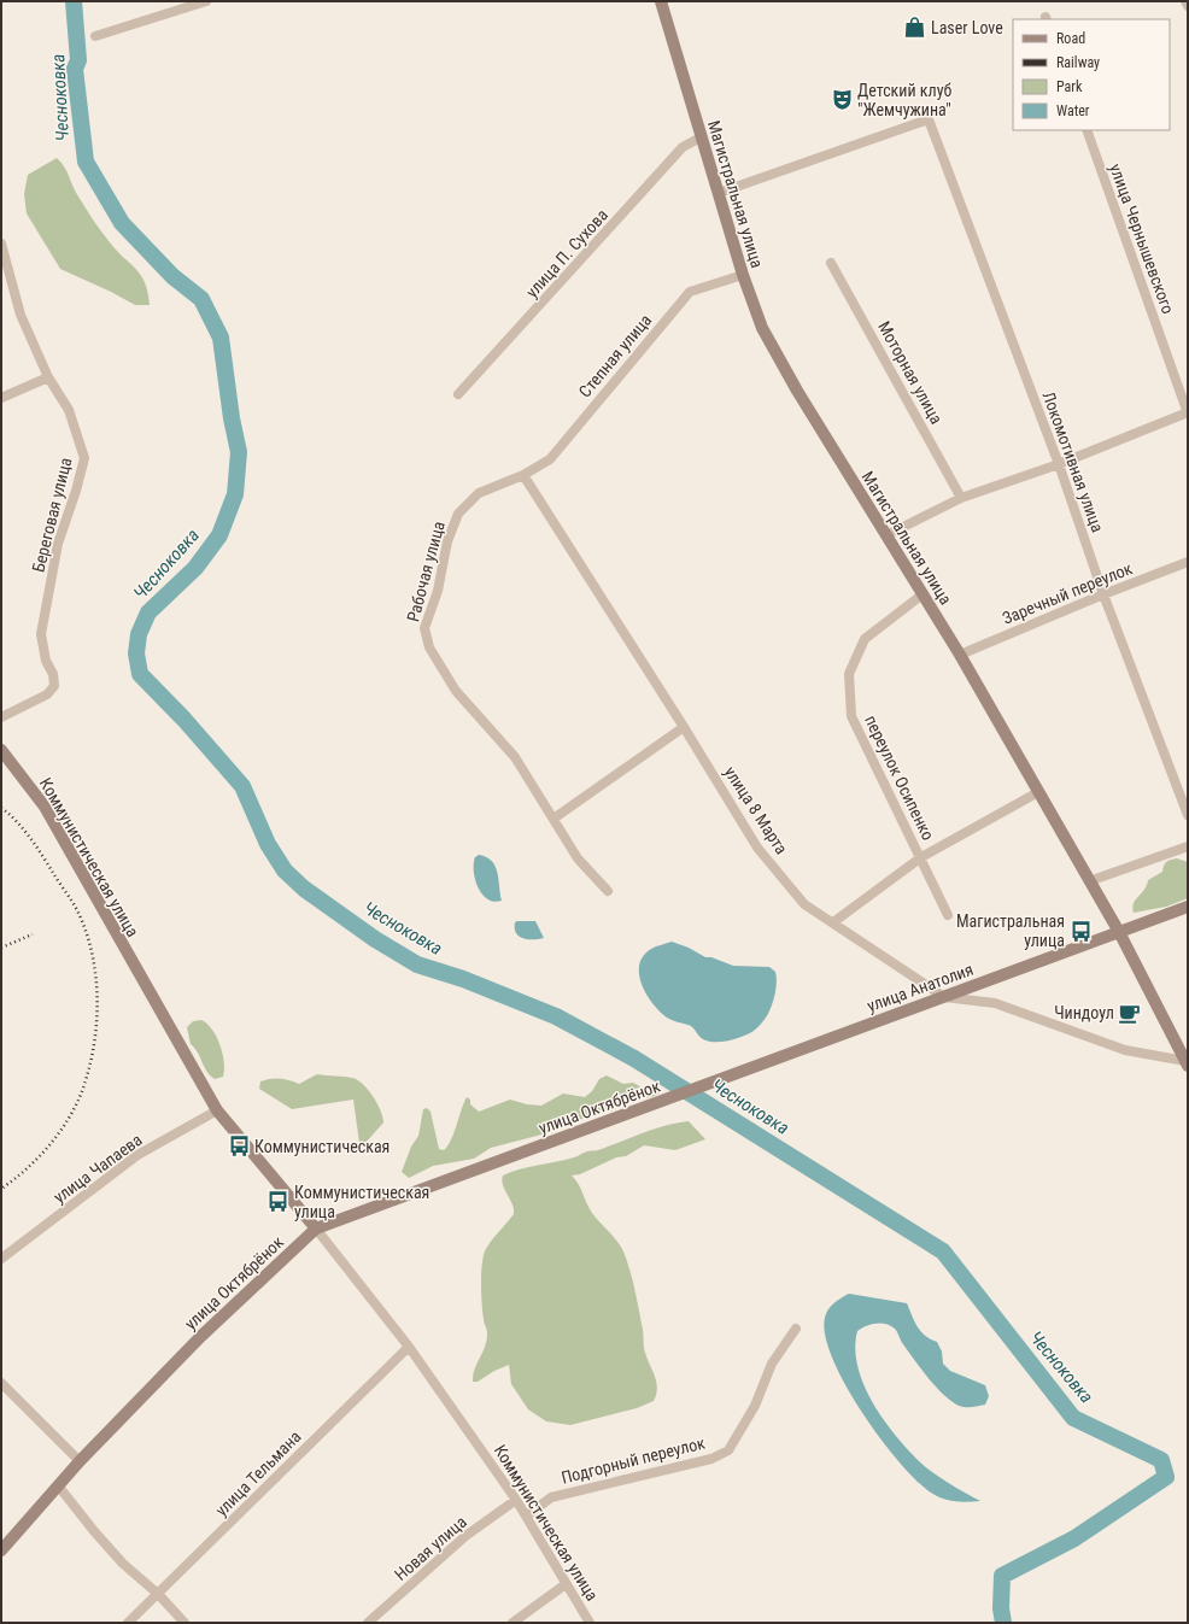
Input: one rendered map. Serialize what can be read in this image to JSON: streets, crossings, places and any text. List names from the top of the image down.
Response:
{
  "streets": {
    "street": [
      "Магистральная улица",
      "улица Чернышевского",
      "улица П. Сухова",
      "Степная улица",
      "Моторная улица",
      "Локомотивная улица",
      "Береговая улица",
      "Рабочая улица",
      "Заречный переулок",
      "переулок Осипенко",
      "улица 8 Марта",
      "Коммунистическая улица",
      "улица Анатолия",
      "улица Октябрёнок",
      "улица Чапаева",
      "Подгорный переулок",
      "улица Тельмана",
      "Новая улица"
    ]
  },
  "crossings": [
    ["Магистральная улица", "улица П. Сухова"],
    ["Магистральная улица", "Степная улица"],
    ["Магистральная улица", "Локомотивная улица"],
    ["Магистральная улица", "Заречный переулок"],
    ["Магистральная улица", "переулок Осипенко"],
    ["Магистральная улица", "улица 8 Марта"],
    ["Магистральная улица", "улица Анатолия"],
    ["Степная улица", "Рабочая улица"],
    ["Степная улица", "улица 8 Марта"],
    ["Локомотивная улица", "Заречный переулок"],
    ["Рабочая улица", "улица 8 Марта"],
    ["улица 8 Марта", "улица Анатолия"],
    ["Коммунистическая улица", "улица Октябрёнок"],
    ["Коммунистическая улица", "улица Чапаева"],
    ["Коммунистическая улица", "Подгорный переулок"],
    ["Коммунистическая улица", "улица Тельмана"],
    ["Коммунистическая улица", "Новая улица"],
    ["улица Анатолия", "улица Октябрёнок"]
  ],
  "water": ["Чесноковка"],
  "places": {
    "shop": ["Laser Love"],
    "theatre": ["Детский клуб \"Жемчужина\""],
    "bus stop": ["Магистральная улица", "Коммунистическая", "Коммунистическая улица"],
    "cafe": ["Чиндоул"]
  },
  "legend": [
    "Road",
    "Railway",
    "Park",
    "Water"
  ]
}
